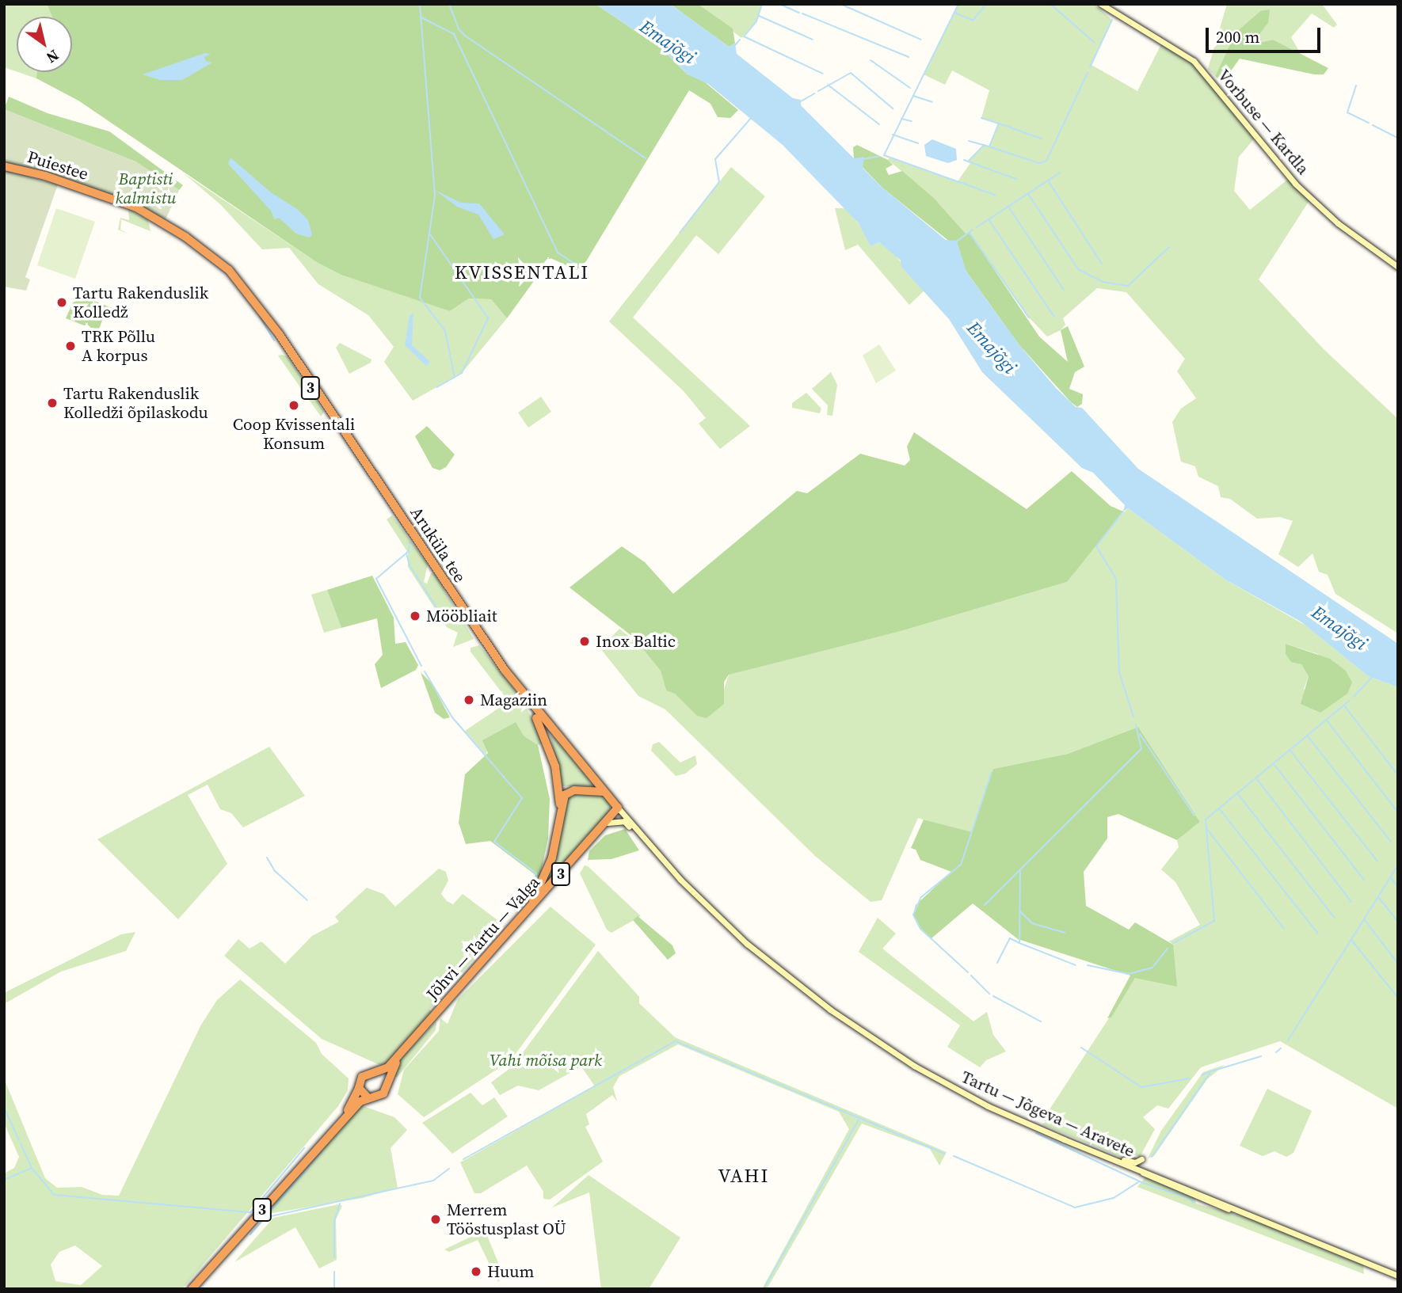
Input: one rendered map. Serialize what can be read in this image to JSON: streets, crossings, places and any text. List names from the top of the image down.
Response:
{
  "streets": {
    "highway": [
      "Puiestee",
      "3",
      "Aruküla tee",
      "Jõhvi — Tartu — Valga"
    ],
    "main road": ["Vorbuse — Kardla", "Tartu — Jõgeva — Aravete"]
  },
  "crossings": [
    ["Puiestee", "Aruküla tee"],
    ["3", "Aruküla tee"],
    ["3", "Jõhvi — Tartu — Valga"],
    ["3", "Tartu — Jõgeva — Aravete"],
    ["Jõhvi — Tartu — Valga", "Tartu — Jõgeva — Aravete"]
  ],
  "districts": ["KVISSENTALI", "VAHI"],
  "water": ["Emajõgi"],
  "parks": ["Baptisti kalmistu", "Vahi mõisa park"],
  "places": [
    "Tartu Rakenduslik Kolledž",
    "TRK Põllu A korpus",
    "Tartu Rakenduslik Kolledži õpilaskodu",
    "Coop Kvissentali Konsum",
    "Mööbliait",
    "Inox Baltic",
    "Magaziin",
    "Merrem Tööstusplast OÜ",
    "Huum"
  ],
  "scale_bar": "200 m",
  "north": "bottom right"
}
